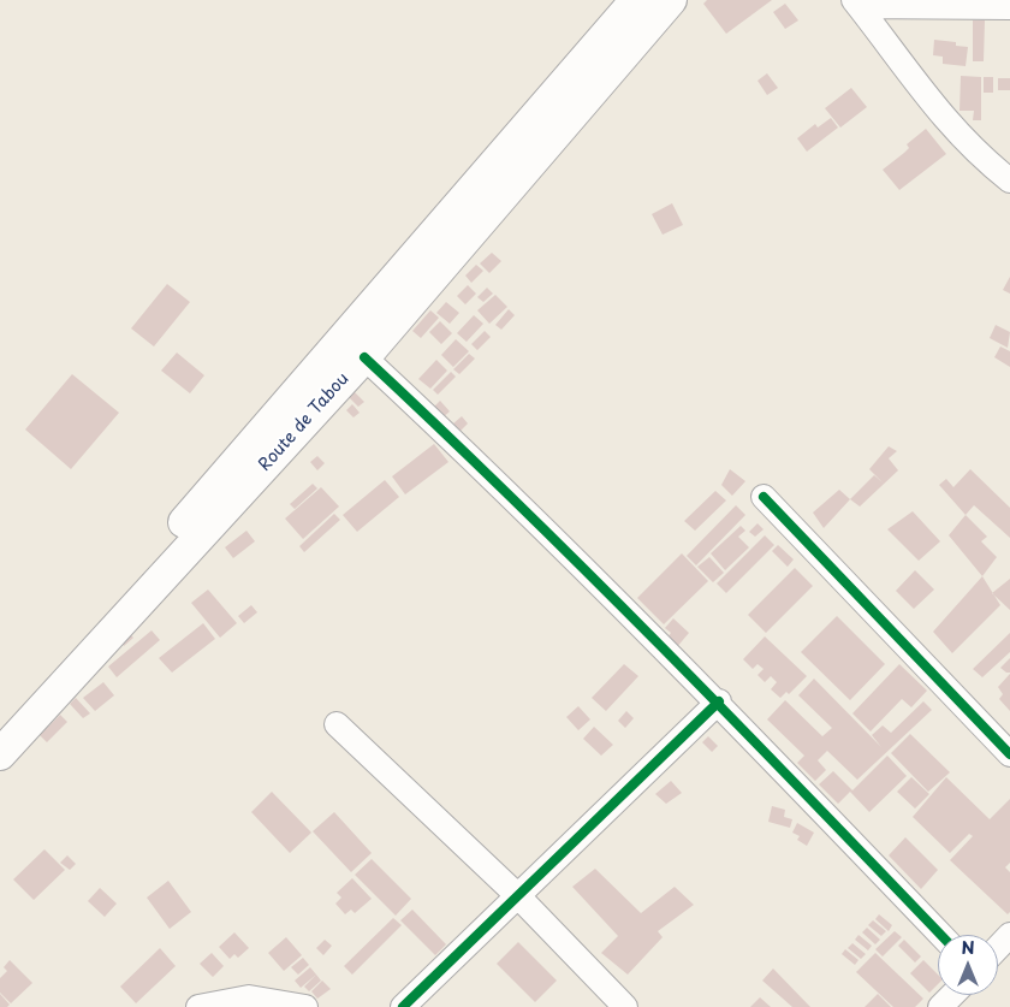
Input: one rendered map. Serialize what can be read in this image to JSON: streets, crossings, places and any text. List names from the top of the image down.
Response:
{
  "streets": {
    "main road": ["Route de Tabou"]
  },
  "north": "top"
}
